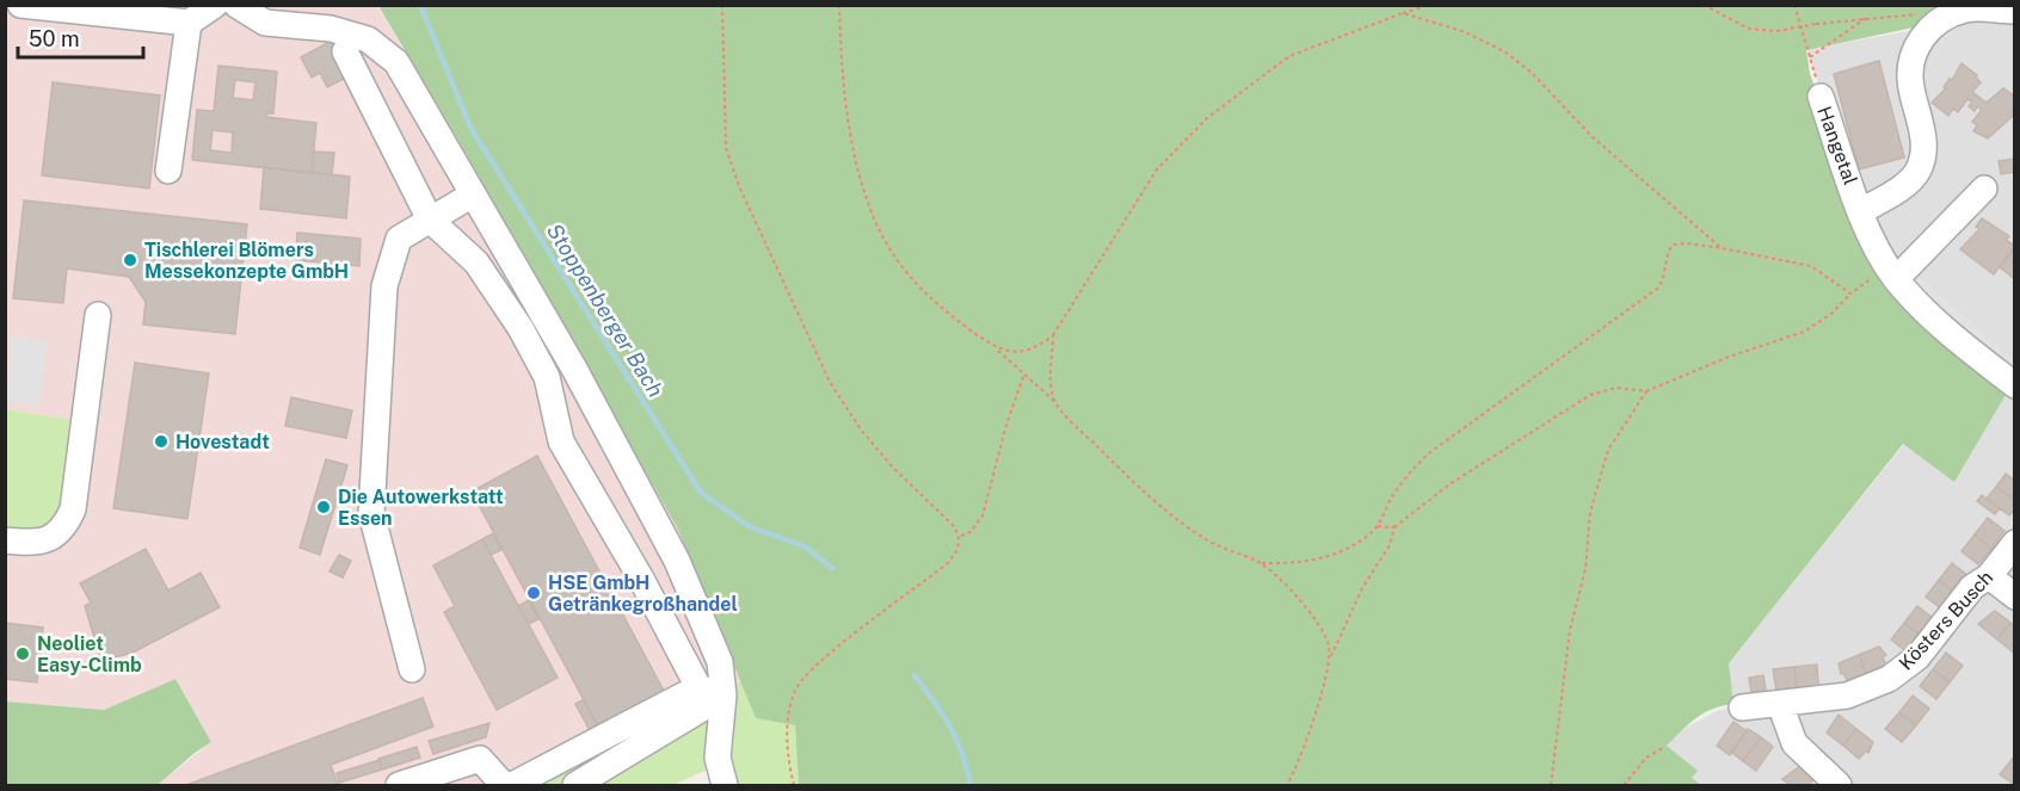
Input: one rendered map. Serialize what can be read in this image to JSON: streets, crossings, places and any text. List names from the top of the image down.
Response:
{
  "streets": {
    "street": ["Hangetal", "Kösters Busch"]
  },
  "water": ["Stoppenberger Bach"],
  "places": [
    "Tischlerei Blömers Messekonzepte GmbH",
    "Hovestadt",
    "Die Autowerkstatt Essen",
    "HSE GmbH Getränkegroßhandel",
    "Neoliet Easy-Climb"
  ],
  "scale_bar": "50 m"
}
